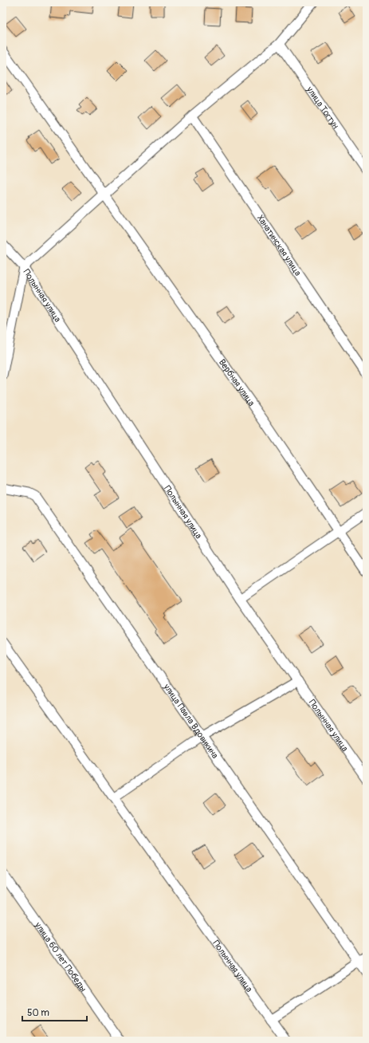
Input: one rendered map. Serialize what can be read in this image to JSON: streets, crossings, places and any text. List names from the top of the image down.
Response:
{
  "streets": {
    "street": [
      "улица Тогтун",
      "Ханатинская улица",
      "Полынная улица",
      "Вербная улица",
      "улица Павла Вдовикина",
      "улица 60 лет Победы"
    ]
  },
  "scale_bar": "50 m"
}
